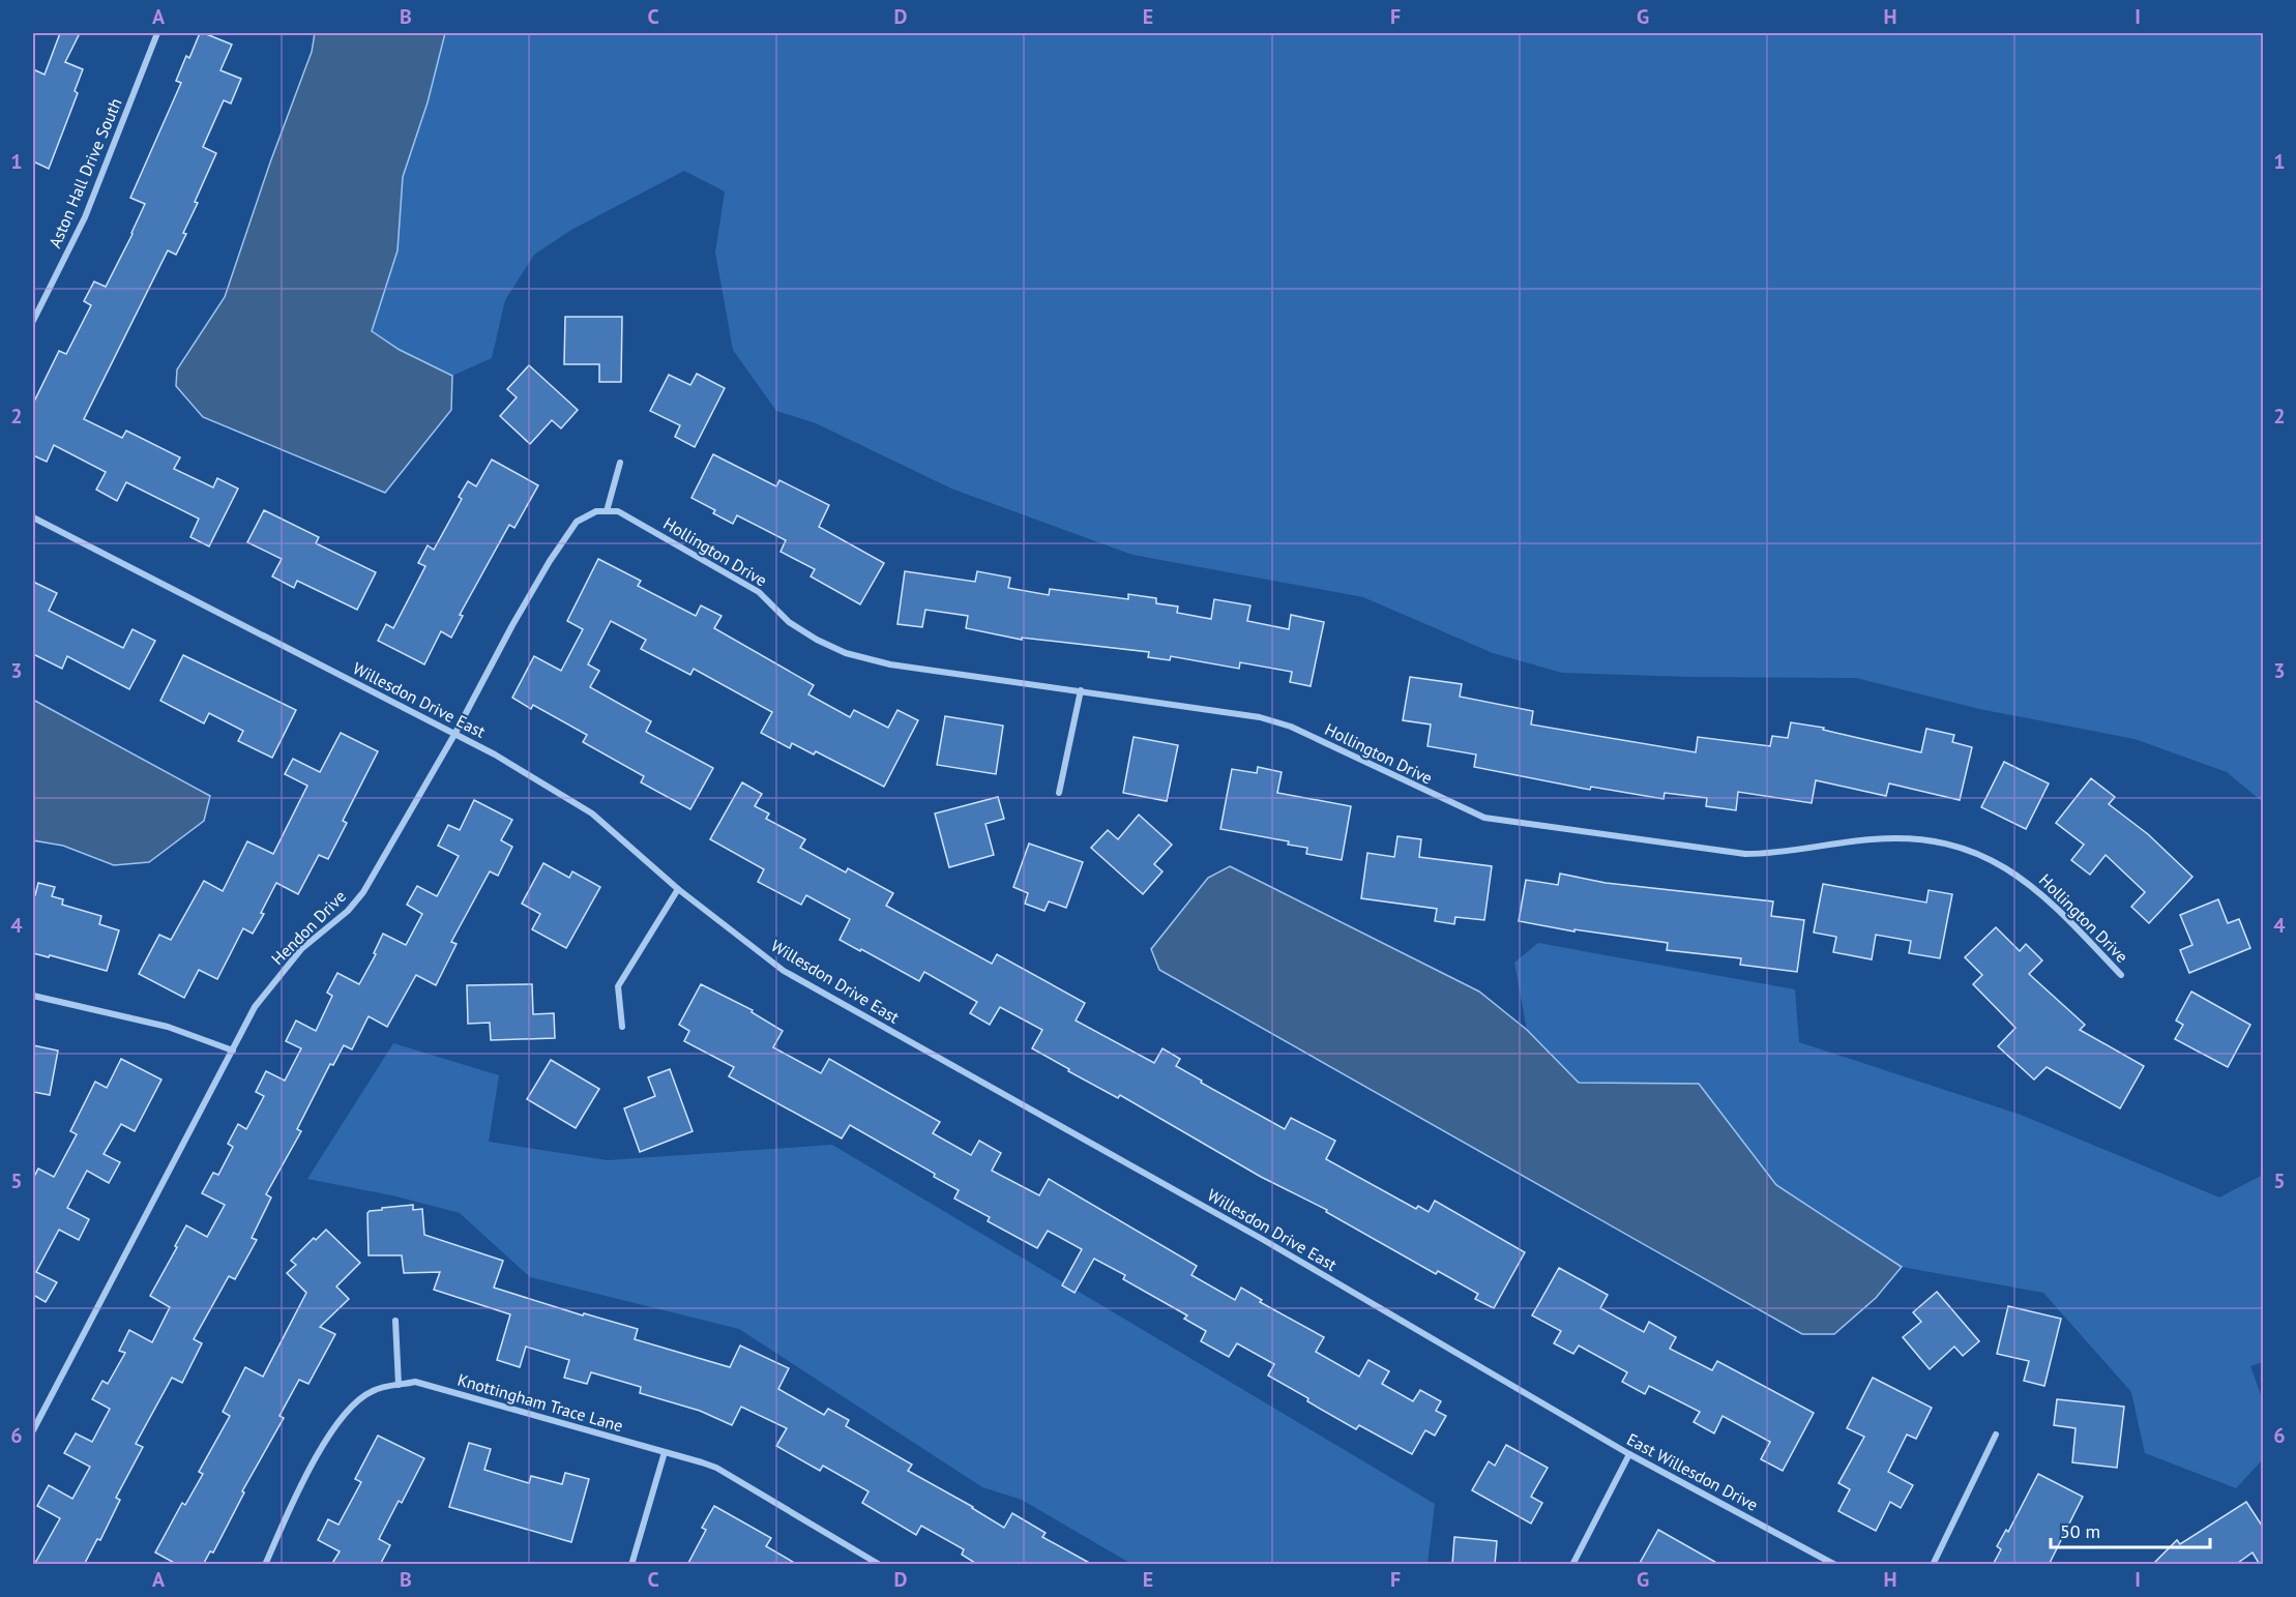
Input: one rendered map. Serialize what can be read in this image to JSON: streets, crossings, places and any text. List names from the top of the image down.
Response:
{
  "streets": {
    "street": [
      "Aston Hall Drive South",
      "Hollington Drive",
      "Willesdon Drive East",
      "Hendon Drive",
      "Knottingham Trace Lane",
      "East Willesdon Drive"
    ]
  },
  "crossings": [
    ["Hollington Drive", "Hendon Drive"],
    ["Willesdon Drive East", "Hendon Drive"],
    ["Willesdon Drive East", "East Willesdon Drive"]
  ],
  "scale_bar": "50 m",
  "grid": {
    "columns": [
      "A",
      "B",
      "C",
      "D",
      "E",
      "F",
      "G",
      "H",
      "I"
    ],
    "rows": [
      "1",
      "2",
      "3",
      "4",
      "5",
      "6"
    ]
  }
}
